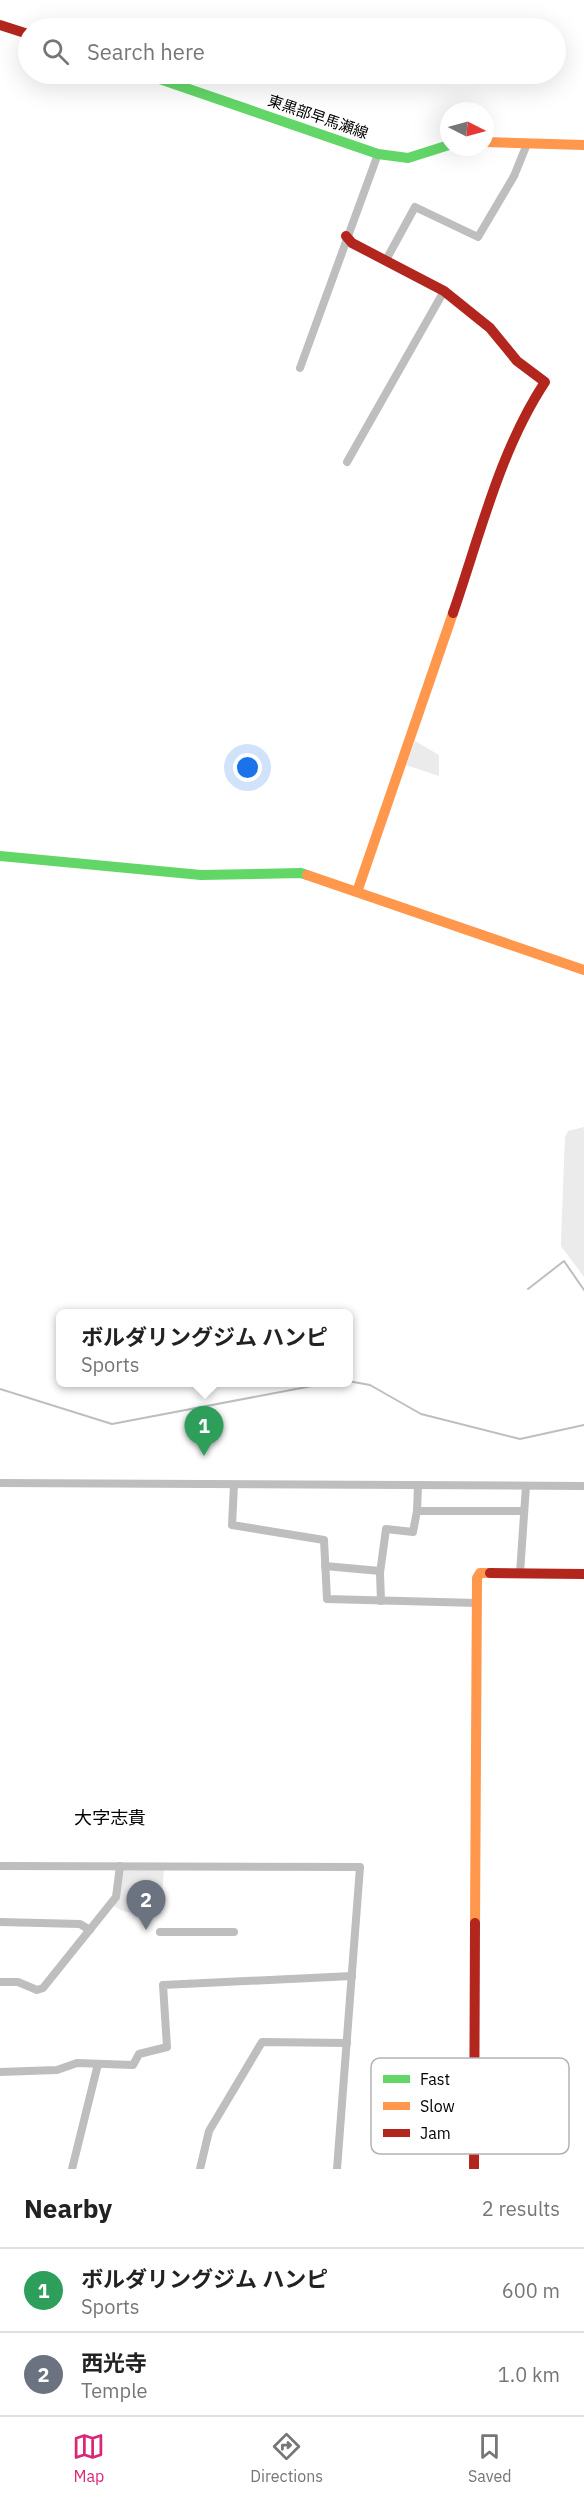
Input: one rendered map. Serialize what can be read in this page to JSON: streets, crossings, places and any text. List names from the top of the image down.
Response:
{
  "streets": {
    "street": ["東黒部早馬瀬線"]
  },
  "districts": ["大字志貴"],
  "legend": ["Fast", "Slow", "Jam"],
  "north": "right",
  "page": {
    "search": "Search here",
    "popup": ["ボルダリングジム ハンピ", "Sports"],
    "pins": ["1", "2"],
    "heading": ["Nearby", "2 results"],
    "list": [
      {
        "mark": "1",
        "name": "ボルダリングジム ハンピ",
        "note": "Sports",
        "value": "600 m"
      },
      {
        "mark": "2",
        "name": "西光寺",
        "note": "Temple",
        "value": "1.0 km"
      }
    ],
    "nav": ["Map", "Directions", "Saved"]
  }
}
